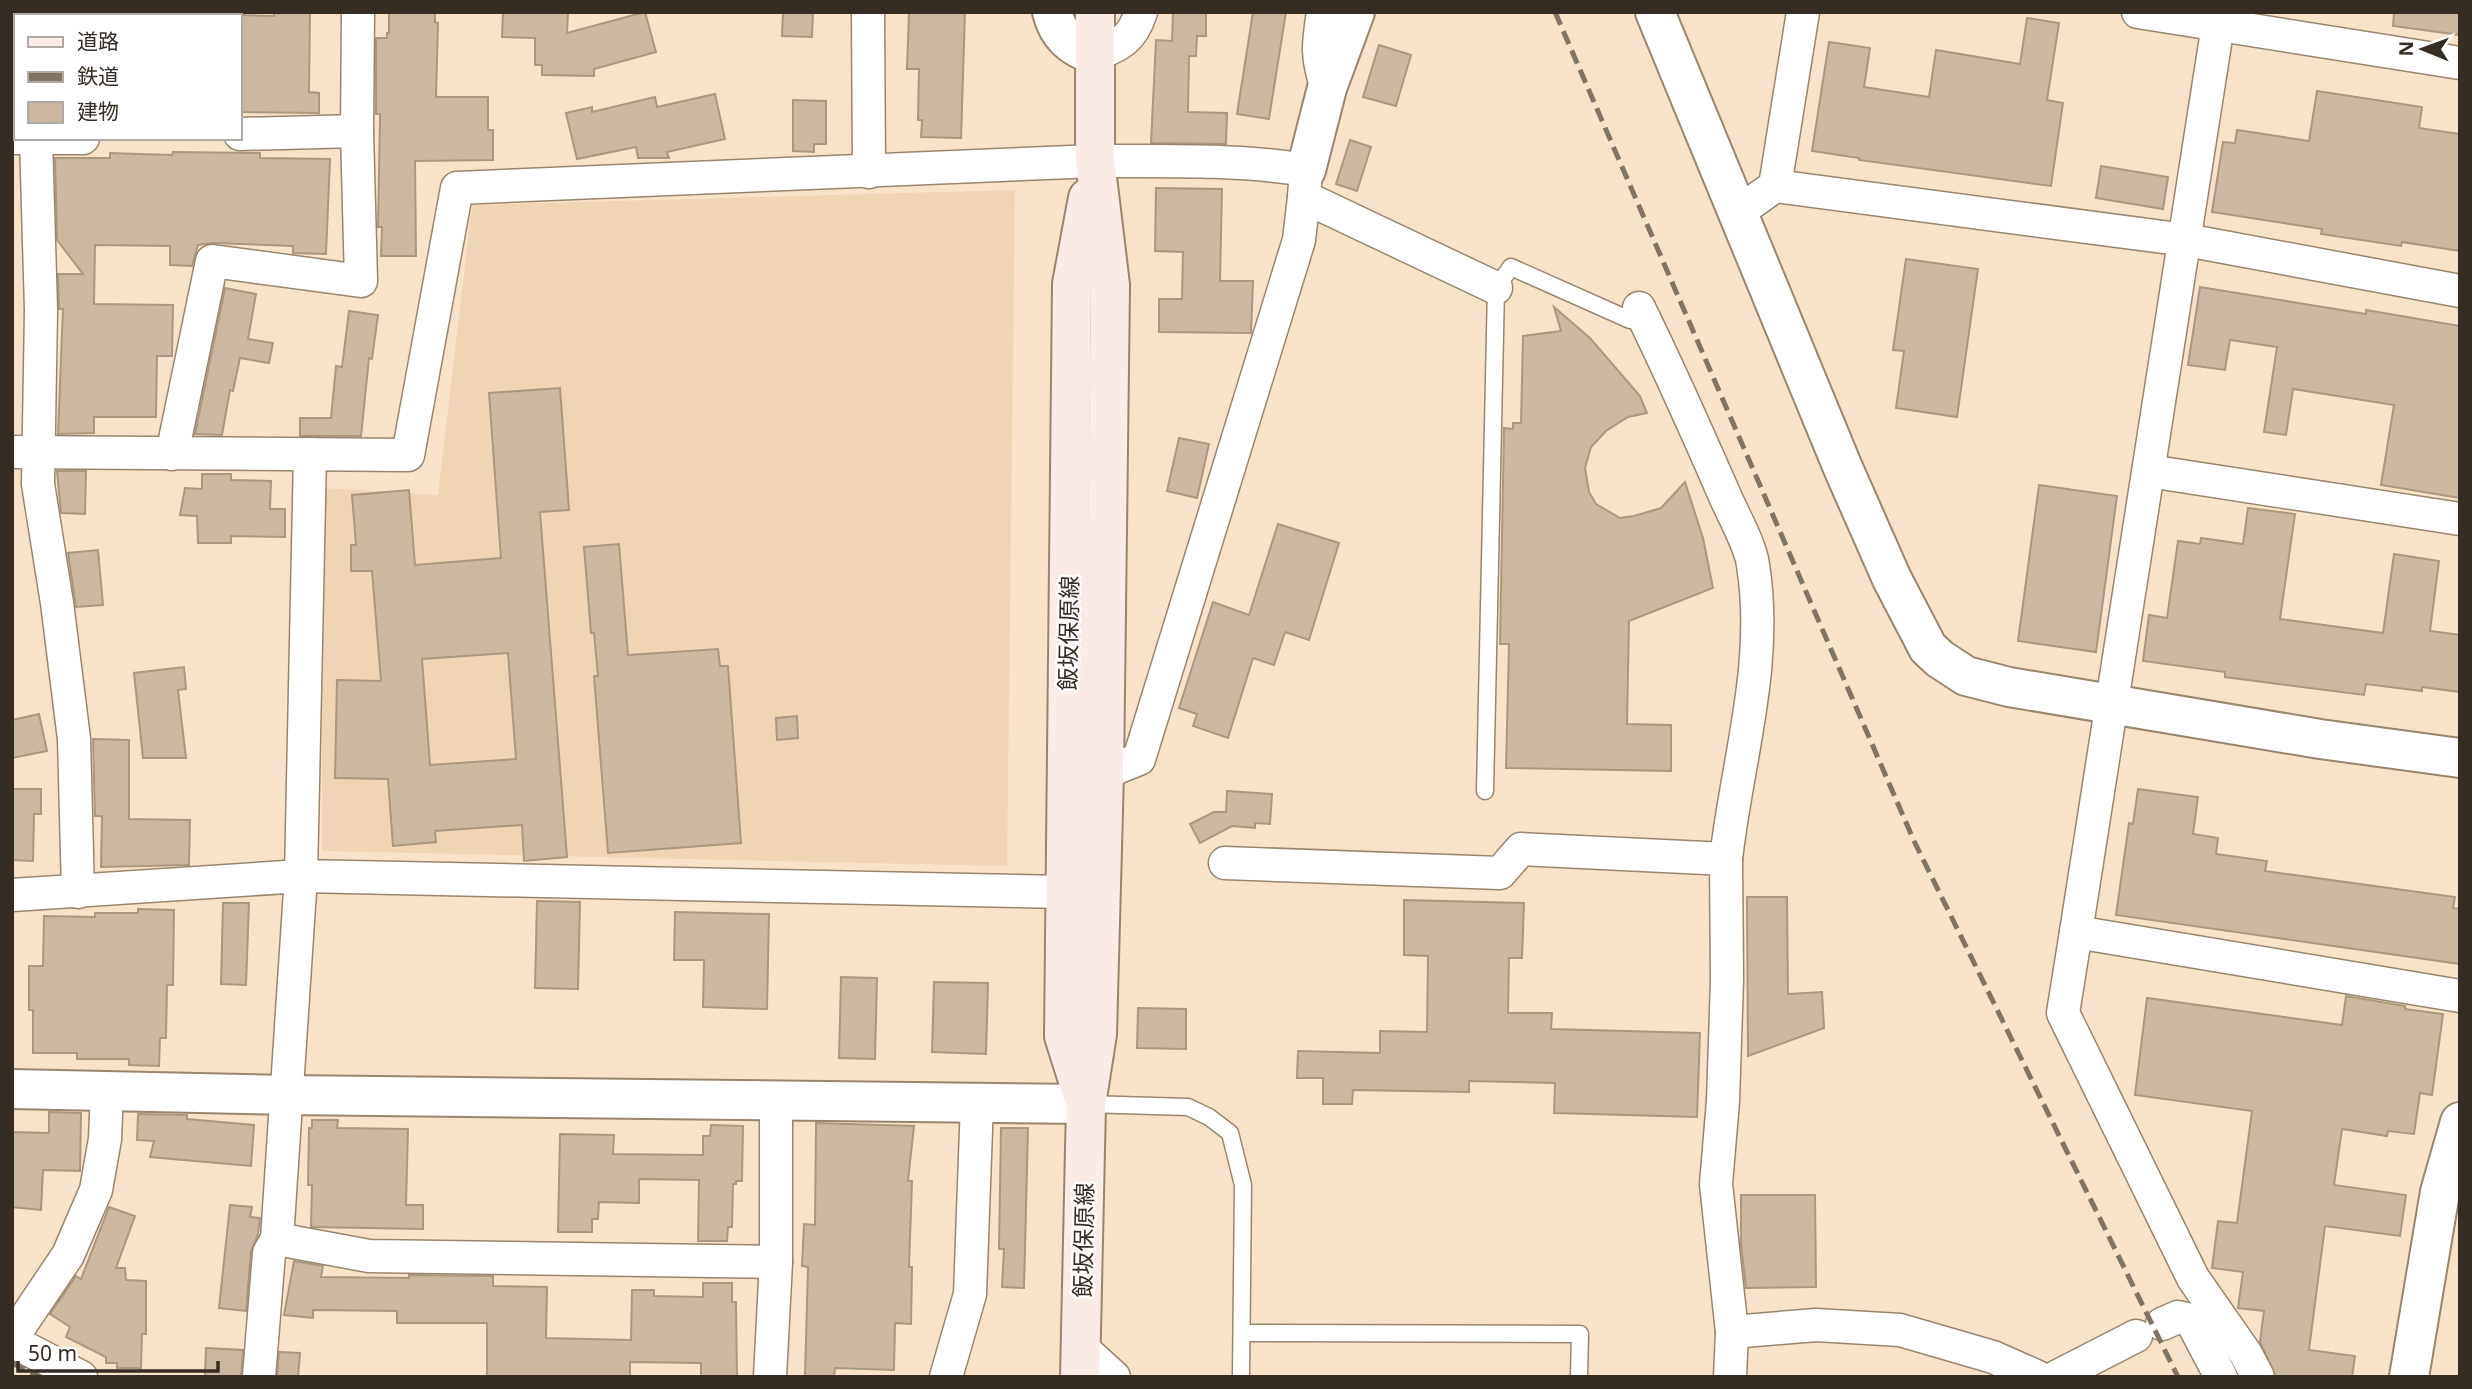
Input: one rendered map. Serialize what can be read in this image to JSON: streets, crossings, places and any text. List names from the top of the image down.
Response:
{
  "streets": {
    "main road": ["飯坂保原線"]
  },
  "legend": ["道路", "鉄道", "建物"],
  "scale_bar": "50 m",
  "north": "left"
}
